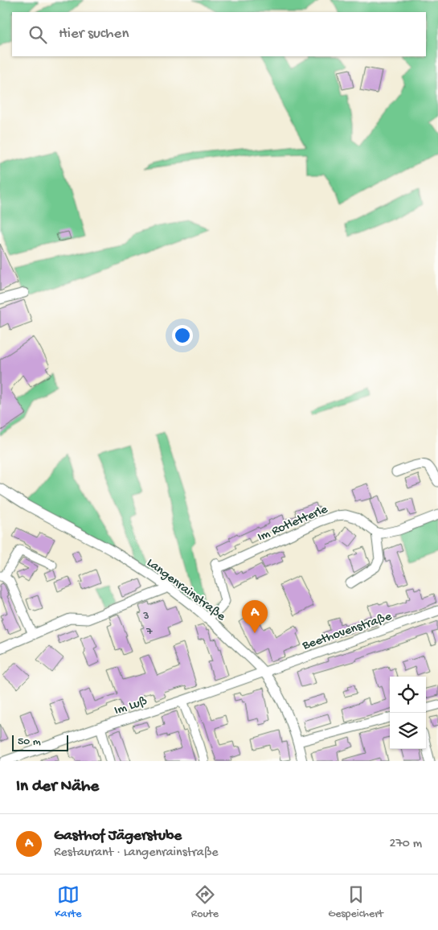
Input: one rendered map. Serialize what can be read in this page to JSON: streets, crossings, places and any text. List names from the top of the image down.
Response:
{
  "streets": {
    "street": [
      "Im Rotletterle",
      "Langenrainstraße",
      "Beethovenstraße",
      "Im Luß"
    ]
  },
  "crossings": [
    ["Im Rotletterle", "Langenrainstraße"],
    ["Langenrainstraße", "Beethovenstraße"],
    ["Langenrainstraße", "Im Luß"],
    ["Beethovenstraße", "Im Luß"]
  ],
  "house_numbers": ["3", "7"],
  "scale_bar": "50 m",
  "page": {
    "search": "Hier suchen",
    "pins": "A",
    "scale": "50 m",
    "heading": "In der Nähe",
    "list": [
      {
        "mark": "A",
        "name": "Gasthof Jägerstube",
        "note": "Restaurant · Langenrainstraße",
        "value": "270 m"
      }
    ],
    "nav": ["Karte", "Route", "Gespeichert"]
  }
}
